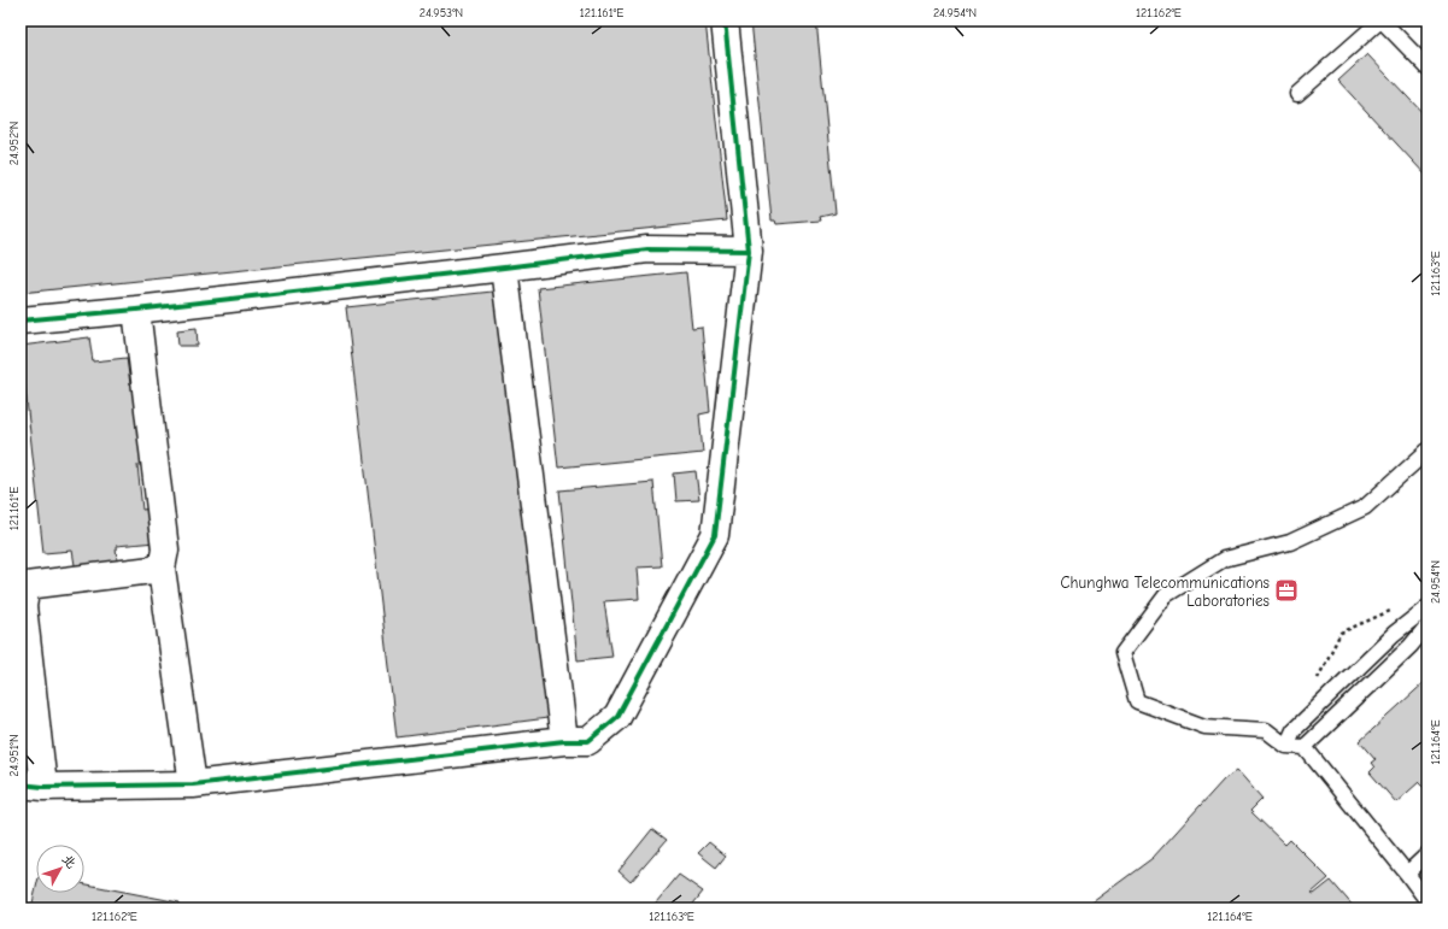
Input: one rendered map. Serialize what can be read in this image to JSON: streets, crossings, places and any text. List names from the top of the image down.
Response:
{
  "places": {
    "office": ["Chunghwa Telecommunications Laboratories"]
  },
  "north": "top right",
  "coordinates": [
    "24.953°N",
    "121.161°E",
    "24.954°N",
    "121.162°E",
    "24.952°N",
    "121.163°E",
    "121.164°E",
    "24.951°N"
  ]
}
